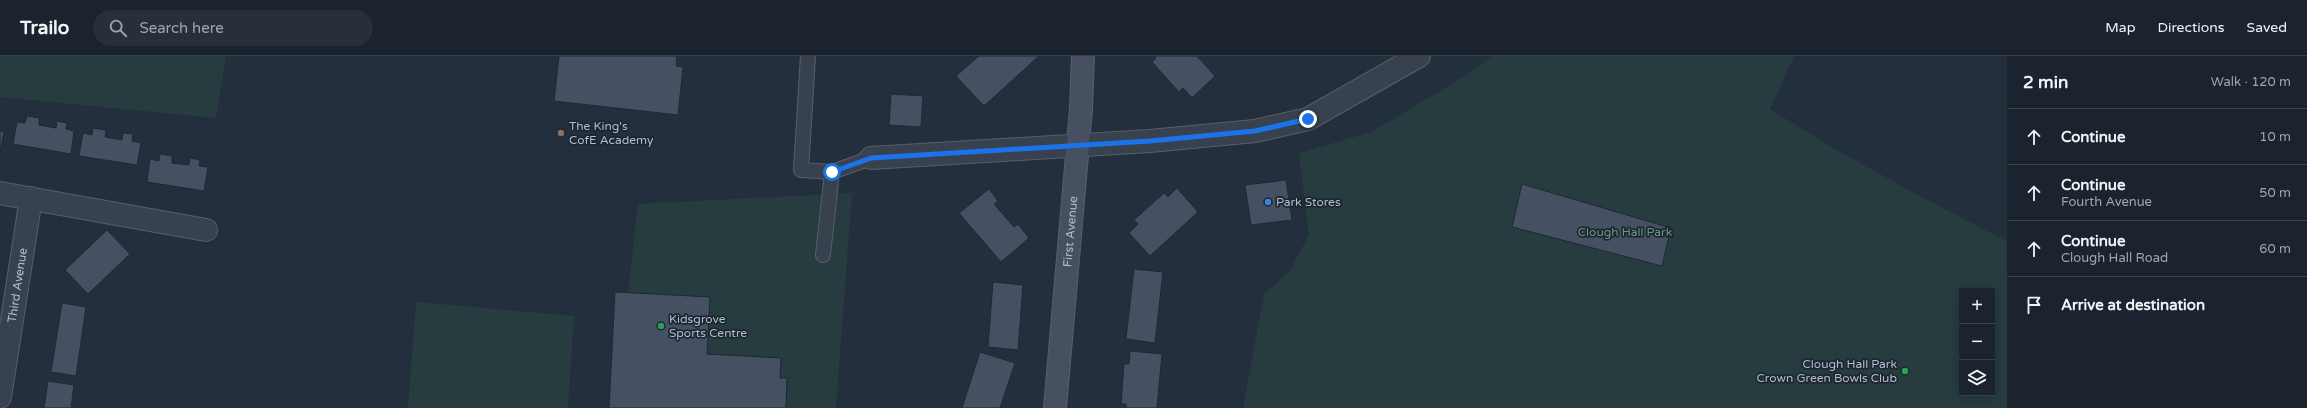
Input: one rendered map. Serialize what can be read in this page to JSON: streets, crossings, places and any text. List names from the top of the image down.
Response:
{
  "streets": {
    "main road": ["First Avenue"],
    "street": ["Third Avenue"]
  },
  "parks": ["Clough Hall Park"],
  "places": [
    "The King's CofE Academy",
    "Park Stores",
    "Kidsgrove Sports Centre",
    "Clough Hall Park Crown Green Bowls Club"
  ],
  "page": {
    "header": "Trailo",
    "search": "Search here",
    "nav": ["Map", "Directions", "Saved"],
    "heading": ["2 min", "Walk · 120 m"],
    "list": [
      ["Continue", "10 m"],
      ["Continue", "Fourth Avenue", "50 m"],
      ["Continue", "Clough Hall Road", "60 m"],
      "Arrive at destination"
    ],
    "map_buttons": ["+", "−"]
  }
}
